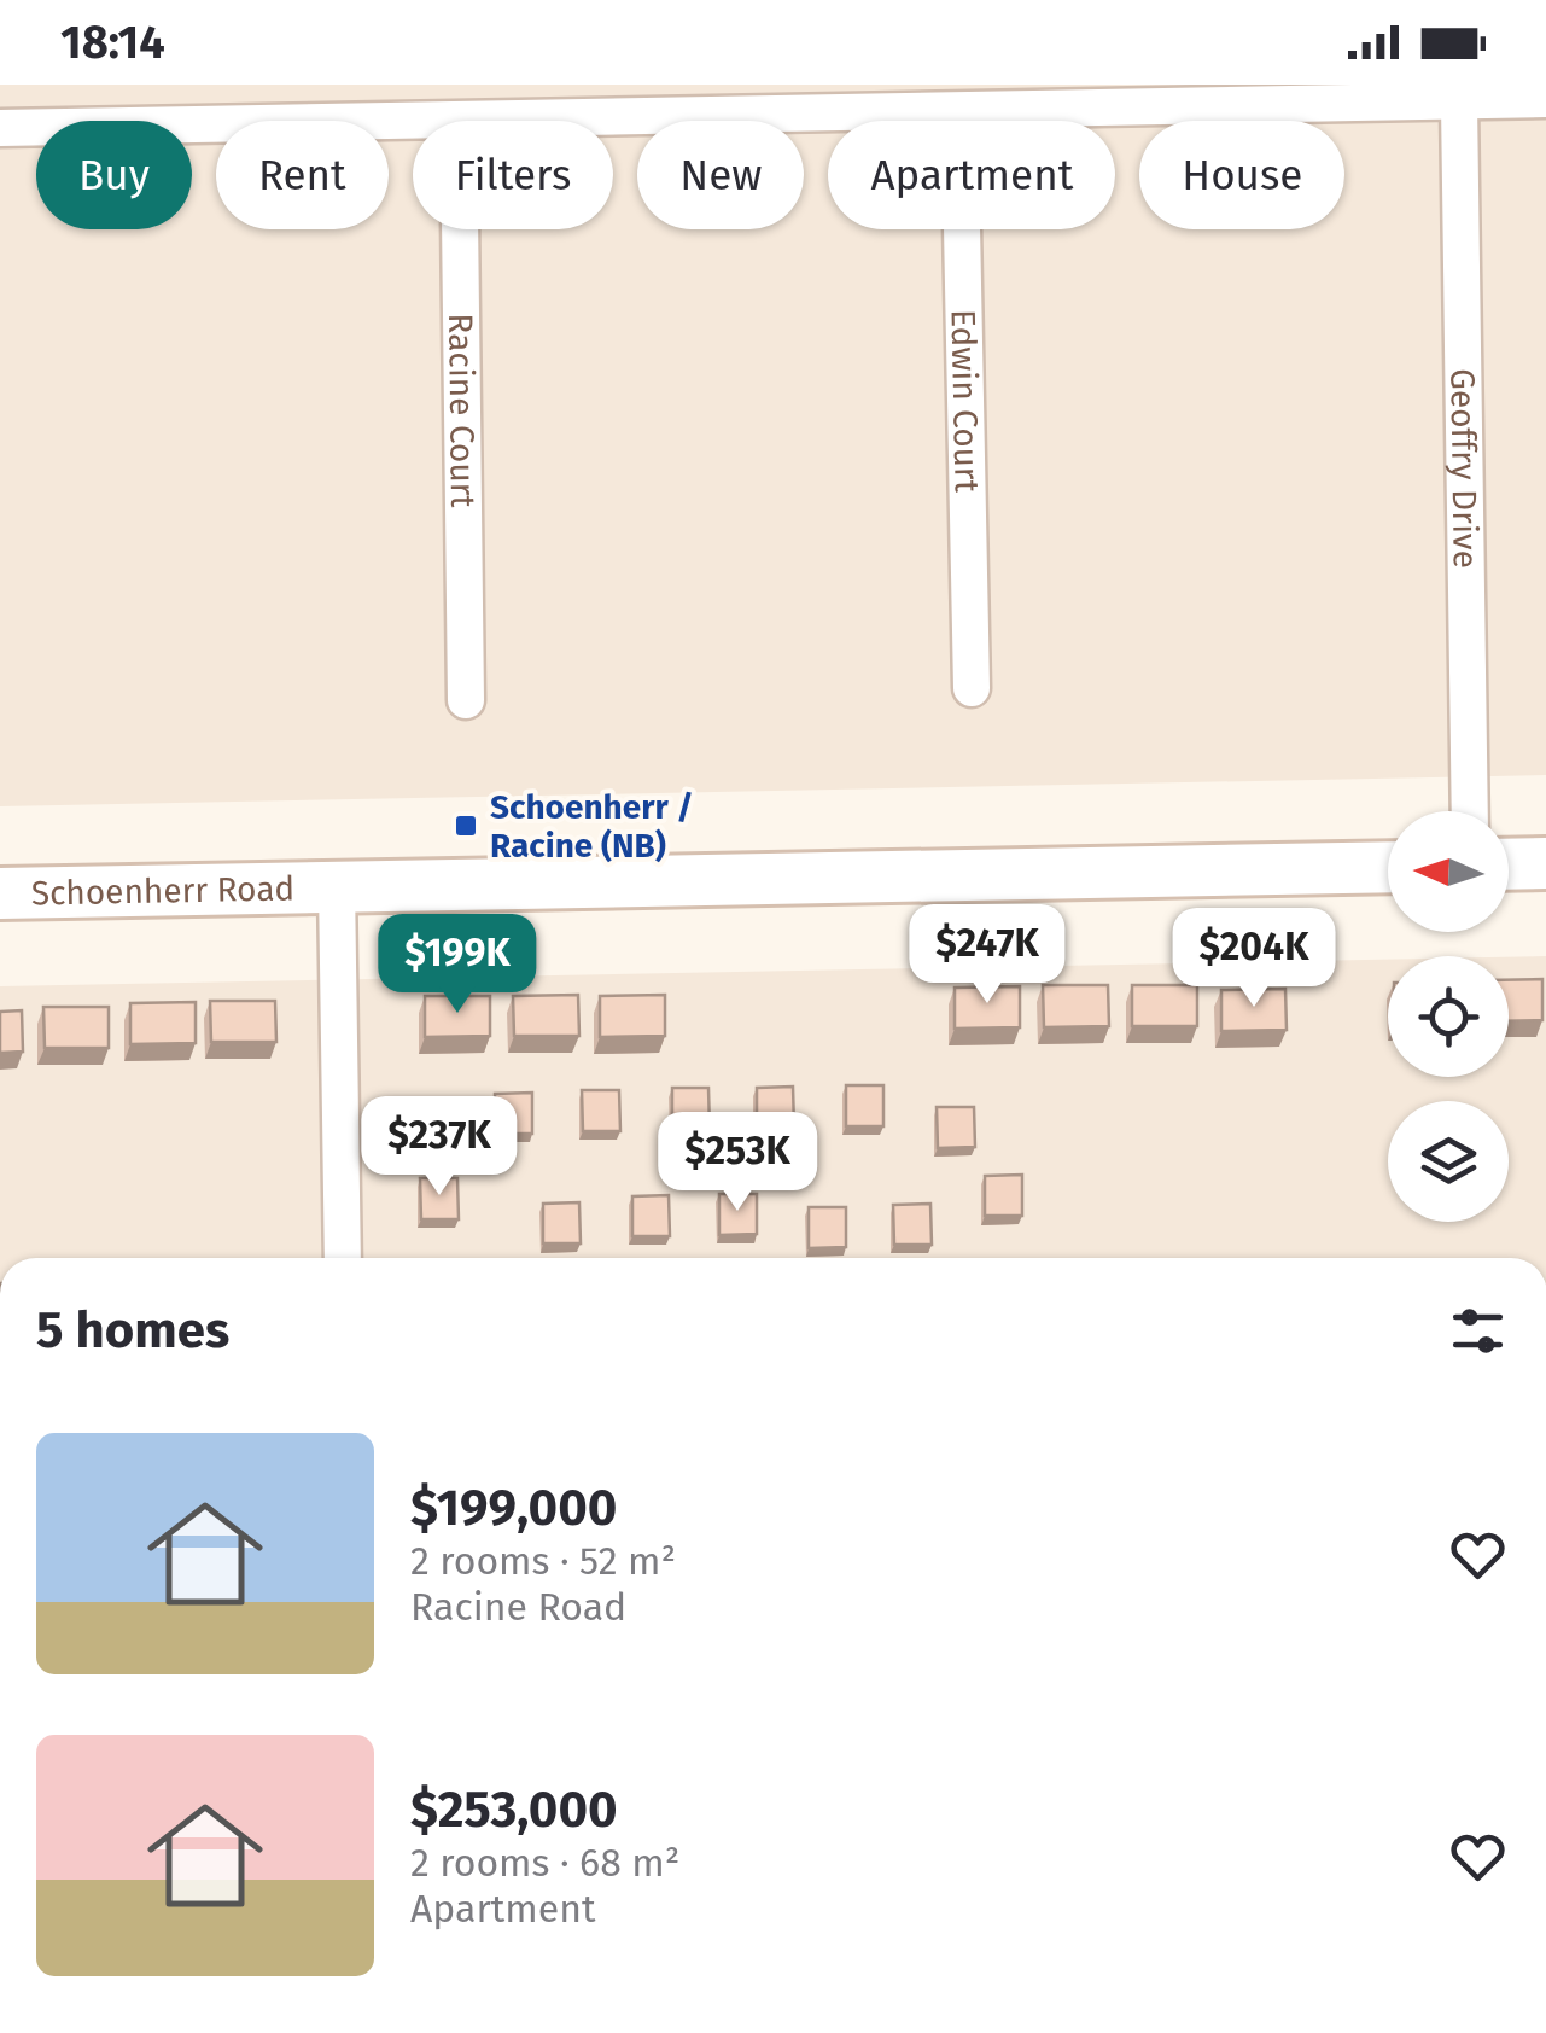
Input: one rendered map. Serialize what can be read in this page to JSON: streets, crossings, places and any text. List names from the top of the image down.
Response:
{
  "streets": {
    "main road": ["Schoenherr Road"],
    "street": ["Edwin Court", "Racine Court", "Geoffry Drive"]
  },
  "places": {
    "transit": ["Schoenherr / Racine (NB)"]
  },
  "north": "left",
  "page": {
    "status": "18:14",
    "chip": [
      "Buy",
      "Rent",
      "Filters",
      "New",
      "Apartment",
      "House"
    ],
    "price": [
      "$247K",
      "$204K",
      "$199K",
      "$237K",
      "$253K"
    ],
    "heading": "5 homes",
    "list": [
      {
        "name": "$199,000",
        "note": "2 rooms · 52 m² · Racine Road"
      },
      {
        "name": "$253,000",
        "note": "2 rooms · 68 m² · Apartment"
      }
    ]
  }
}
